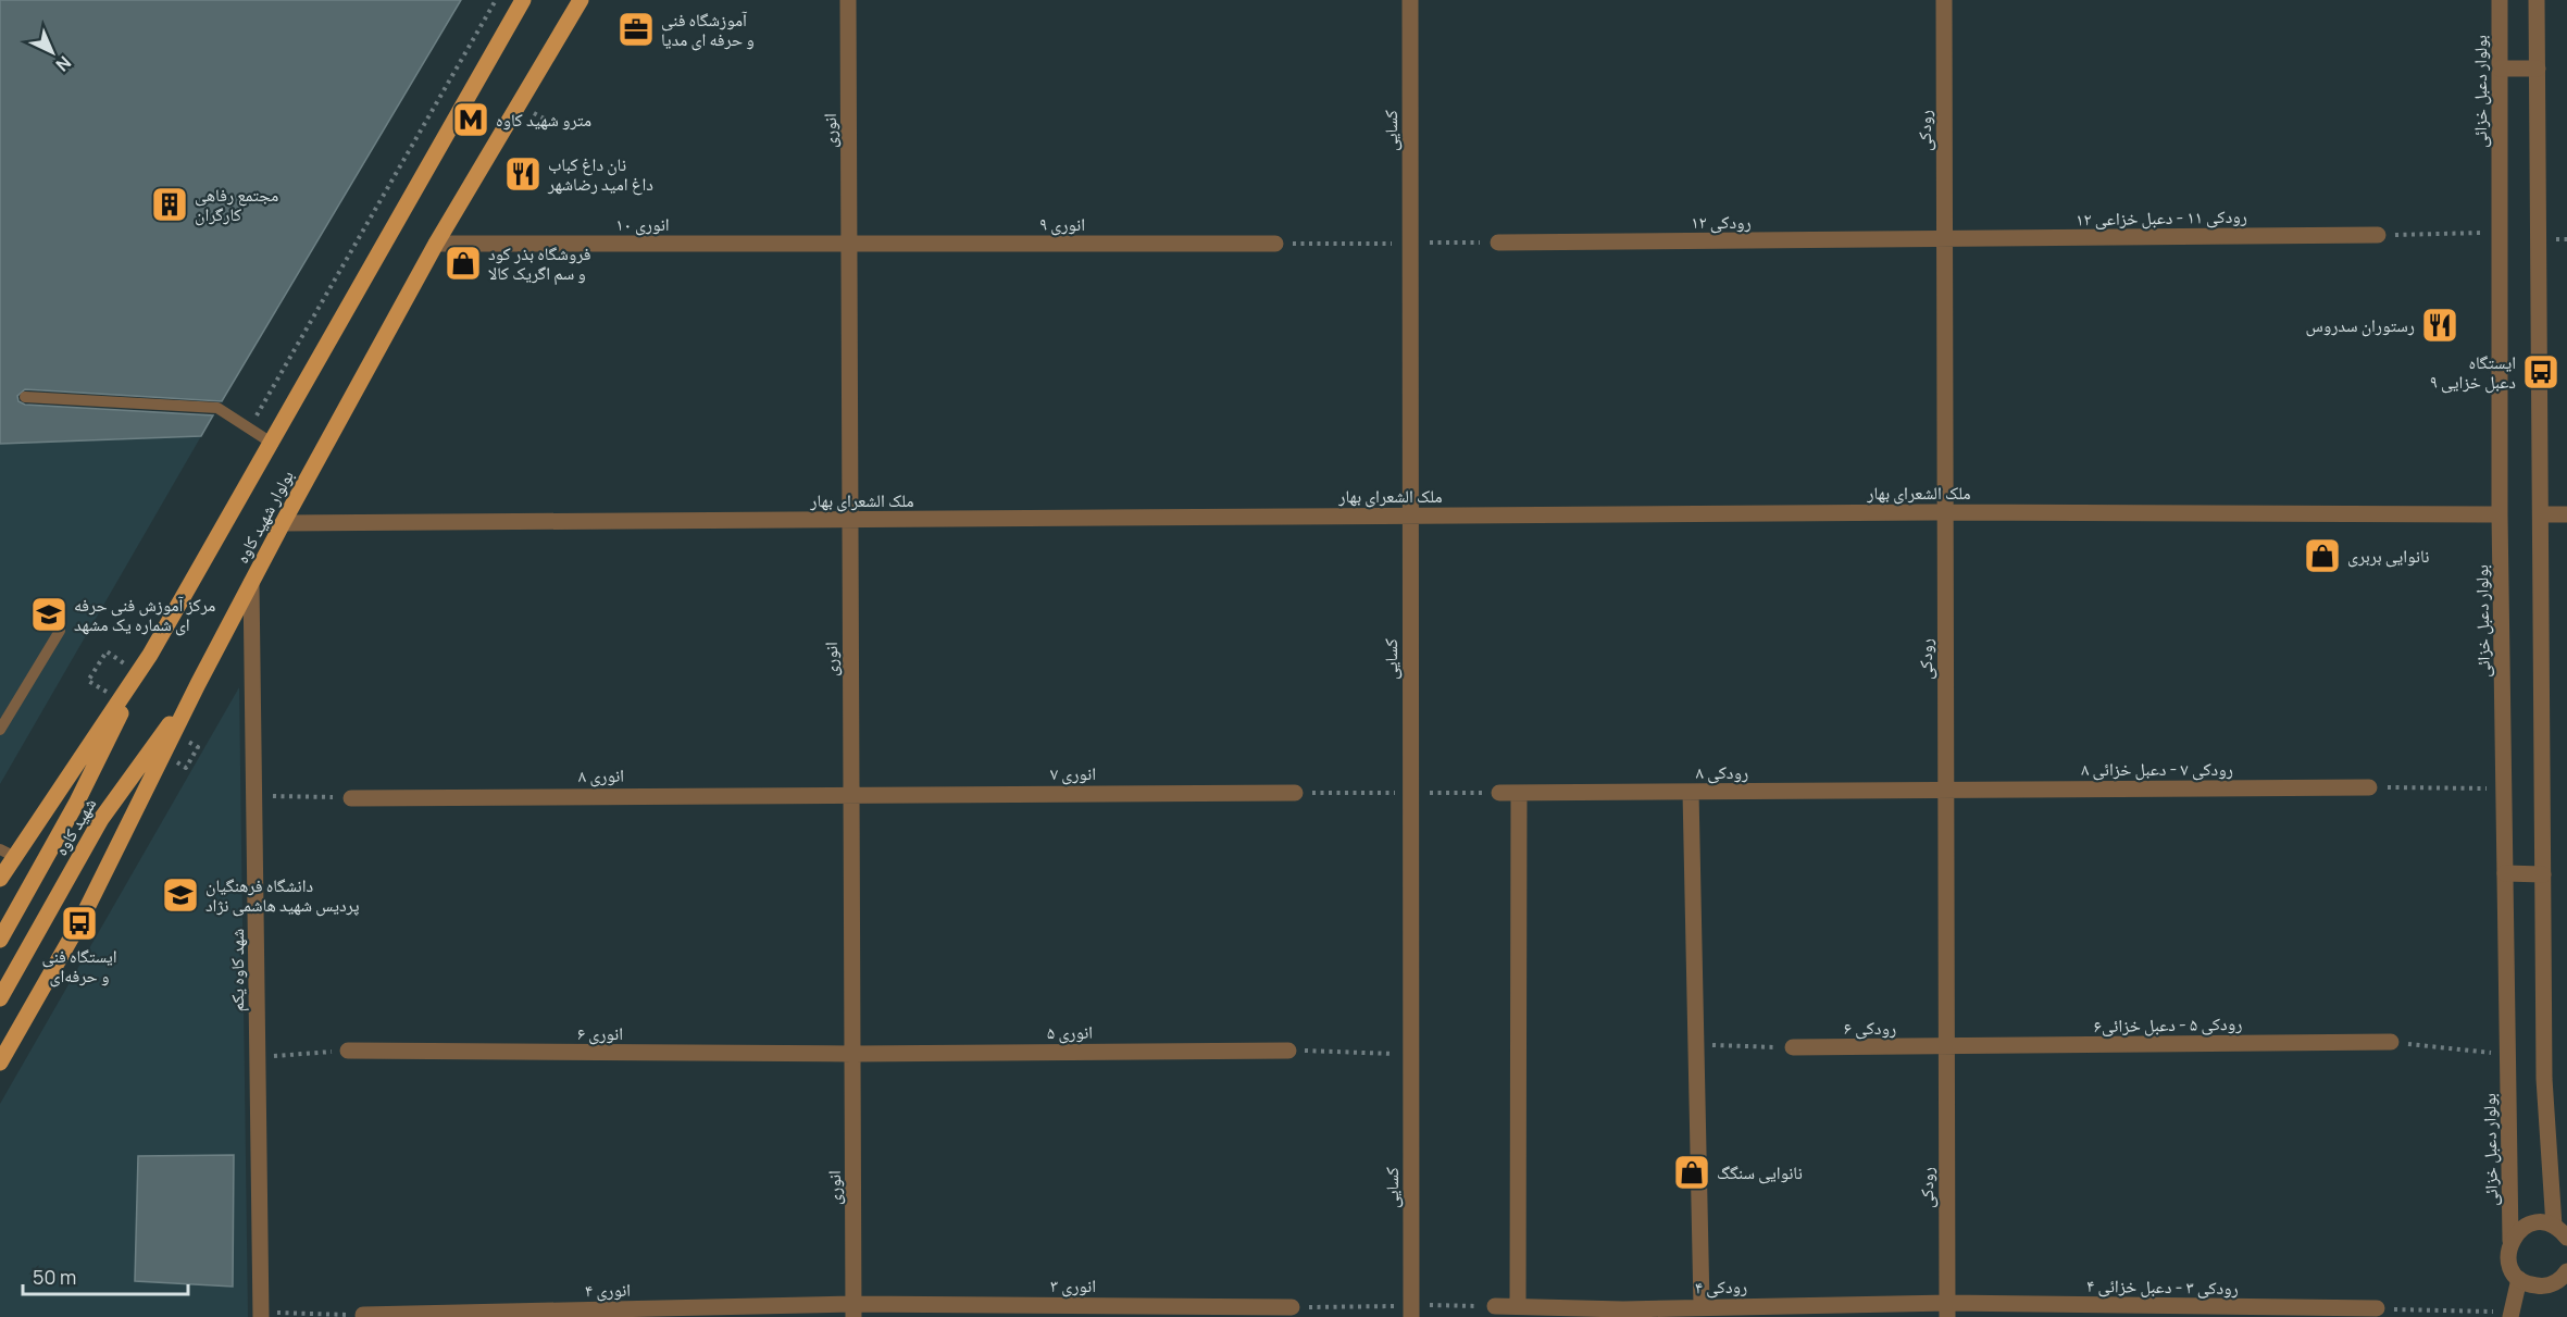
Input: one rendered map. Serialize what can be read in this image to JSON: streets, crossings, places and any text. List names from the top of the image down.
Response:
{
  "streets": {
    "main road": ["بولوار شهید کاوه", "شهید کاوه"],
    "street": [
      "بولوار دعبل خزائی",
      "انوری",
      "کسایی",
      "رودکی",
      "رودکی ۱۱ - دعبل خزاعی ۱۲",
      "رودکی ۱۲",
      "انوری ۱۰",
      "انوری ۹",
      "ملک الشعرای بهار",
      "رودکی ۷ - دعبل خزائی ۸",
      "رودکی ۸",
      "انوری ۷",
      "انوری ۸",
      "شهد کاوه یکم",
      "رودکی ۵ - دعبل خزائی۶",
      "رودکی ۶",
      "انوری ۵",
      "انوری ۶",
      "انوری ۳",
      "رودکی ۴",
      "رودکی ۳ - دعبل خزائی ۴",
      "انوری ۴"
    ]
  },
  "crossings": [
    ["بولوار دعبل خزائی", "ملک الشعرای بهار"],
    ["انوری", "انوری ۱۰"],
    ["انوری", "انوری ۹"],
    ["انوری", "ملک الشعرای بهار"],
    ["انوری", "انوری ۷"],
    ["انوری", "انوری ۸"],
    ["انوری", "انوری ۵"],
    ["انوری", "انوری ۶"],
    ["انوری", "انوری ۳"],
    ["انوری", "انوری ۴"],
    ["کسایی", "ملک الشعرای بهار"],
    ["رودکی", "رودکی ۱۱ - دعبل خزاعی ۱۲"],
    ["رودکی", "رودکی ۱۲"],
    ["رودکی", "ملک الشعرای بهار"],
    ["رودکی", "رودکی ۷ - دعبل خزائی ۸"],
    ["رودکی", "رودکی ۸"],
    ["رودکی", "رودکی ۵ - دعبل خزائی۶"],
    ["رودکی", "رودکی ۶"],
    ["رودکی", "رودکی ۴"],
    ["رودکی", "رودکی ۳ - دعبل خزائی ۴"],
    ["رودکی ۱۱ - دعبل خزاعی ۱۲", "رودکی ۱۲"],
    ["انوری ۱۰", "انوری ۹"],
    ["انوری ۱۰", "بولوار شهید کاوه"],
    ["ملک الشعرای بهار", "بولوار شهید کاوه"],
    ["بولوار شهید کاوه", "شهید کاوه"],
    ["بولوار شهید کاوه", "شهد کاوه یکم"],
    ["رودکی ۷ - دعبل خزائی ۸", "رودکی ۸"],
    ["انوری ۷", "انوری ۸"],
    ["رودکی ۵ - دعبل خزائی۶", "رودکی ۶"],
    ["انوری ۵", "انوری ۶"],
    ["انوری ۳", "انوری ۴"],
    ["رودکی ۴", "رودکی ۳ - دعبل خزائی ۴"]
  ],
  "places": {
    "office": ["آموزشگاه فنی و حرفه ای مدیا"],
    "metro station": ["مترو شهید کاوه"],
    "restaurant": ["نان داغ کباب داغ امید رضاشهر", "رستوران سدروس"],
    "building": ["مجتمع رفاهی کارگران"],
    "shop": ["فروشگاه بذر کود و سم اگریک کالا", "نانوایی بربری", "نانوایی سنگگ"],
    "bus stop": ["ایستگاه دعبل خزایی ۹", "ایستگاه فنی و حرفه‌ای"],
    "school or university": ["مرکز آموزش فنی حرفه ای شماره یک مشهد", "دانشگاه فرهنگیان پردیس شهید هاشمی نژاد"]
  },
  "scale_bar": "50 m",
  "north": "bottom right"
}
